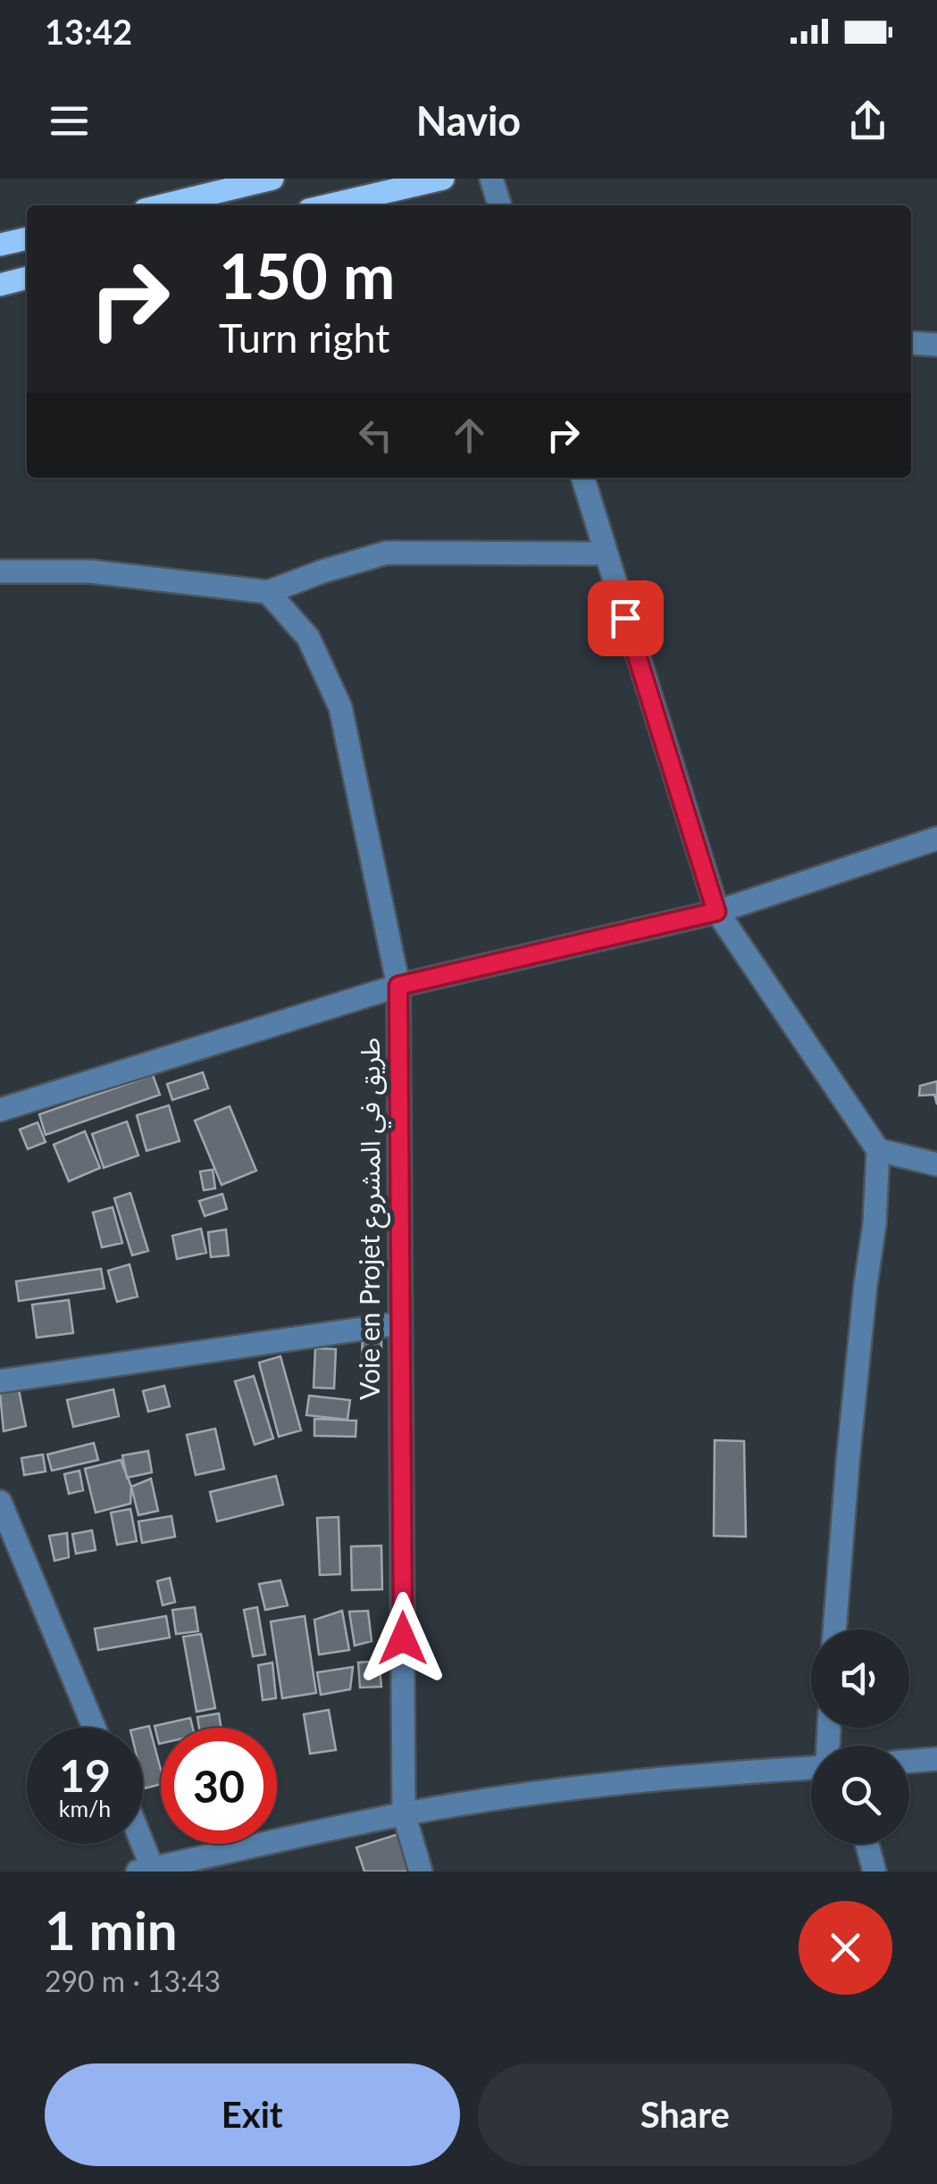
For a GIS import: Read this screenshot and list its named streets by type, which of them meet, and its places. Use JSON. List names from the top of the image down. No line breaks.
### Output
{"streets":{"street":["Voie en Projet طريق في المشروع"]},"page":{"status":"13:42","header":"Navio","turn":["150 m","Turn right"],"speed":"19 km/h","limit":"30","heading":["1 min","290 m · 13:43"],"buttons":["Exit","Share"]}}
